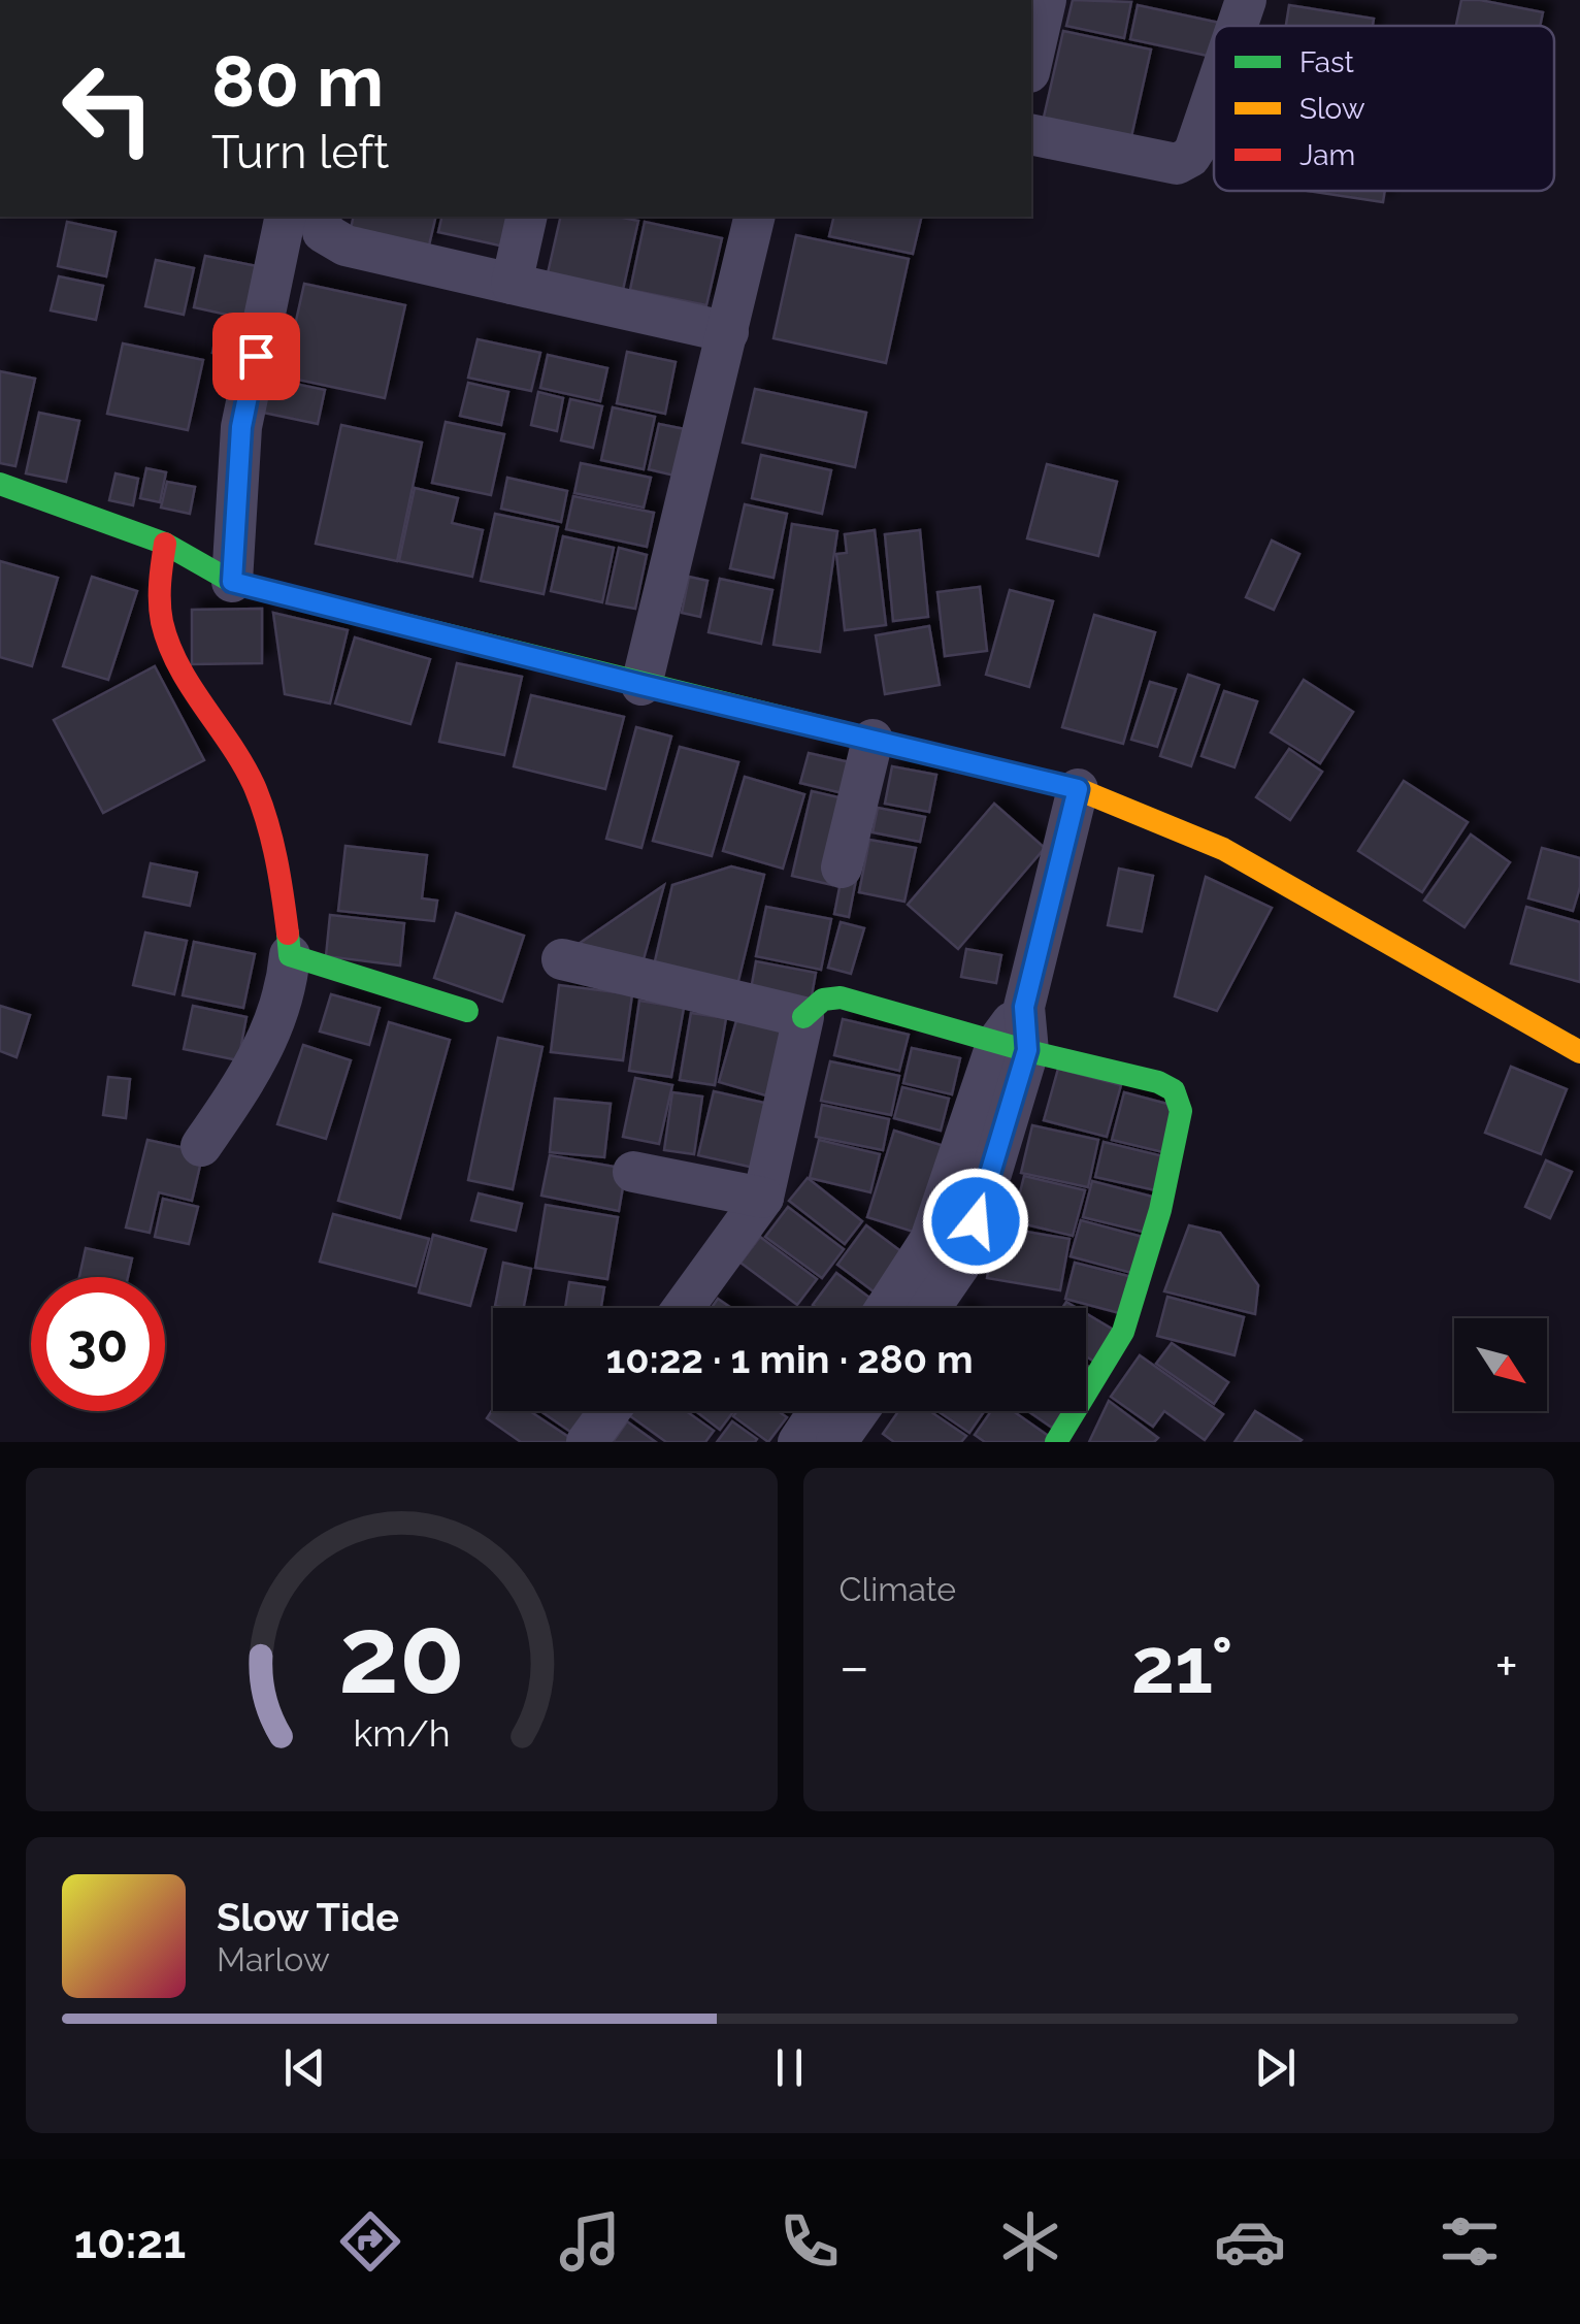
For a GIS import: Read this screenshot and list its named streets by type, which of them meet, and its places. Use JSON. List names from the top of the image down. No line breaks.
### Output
{"legend":["Fast","Slow","Jam"],"north":"bottom right","page":{"turn":["80 m","Turn left"],"limit":"30","trip":"10:22 · 1 min · 280 m","tile":"Climate","heat":["−","21°","+"],"song":["Slow Tide","Marlow"],"tabs":"10:21","gauge":["20","km/h"]}}
